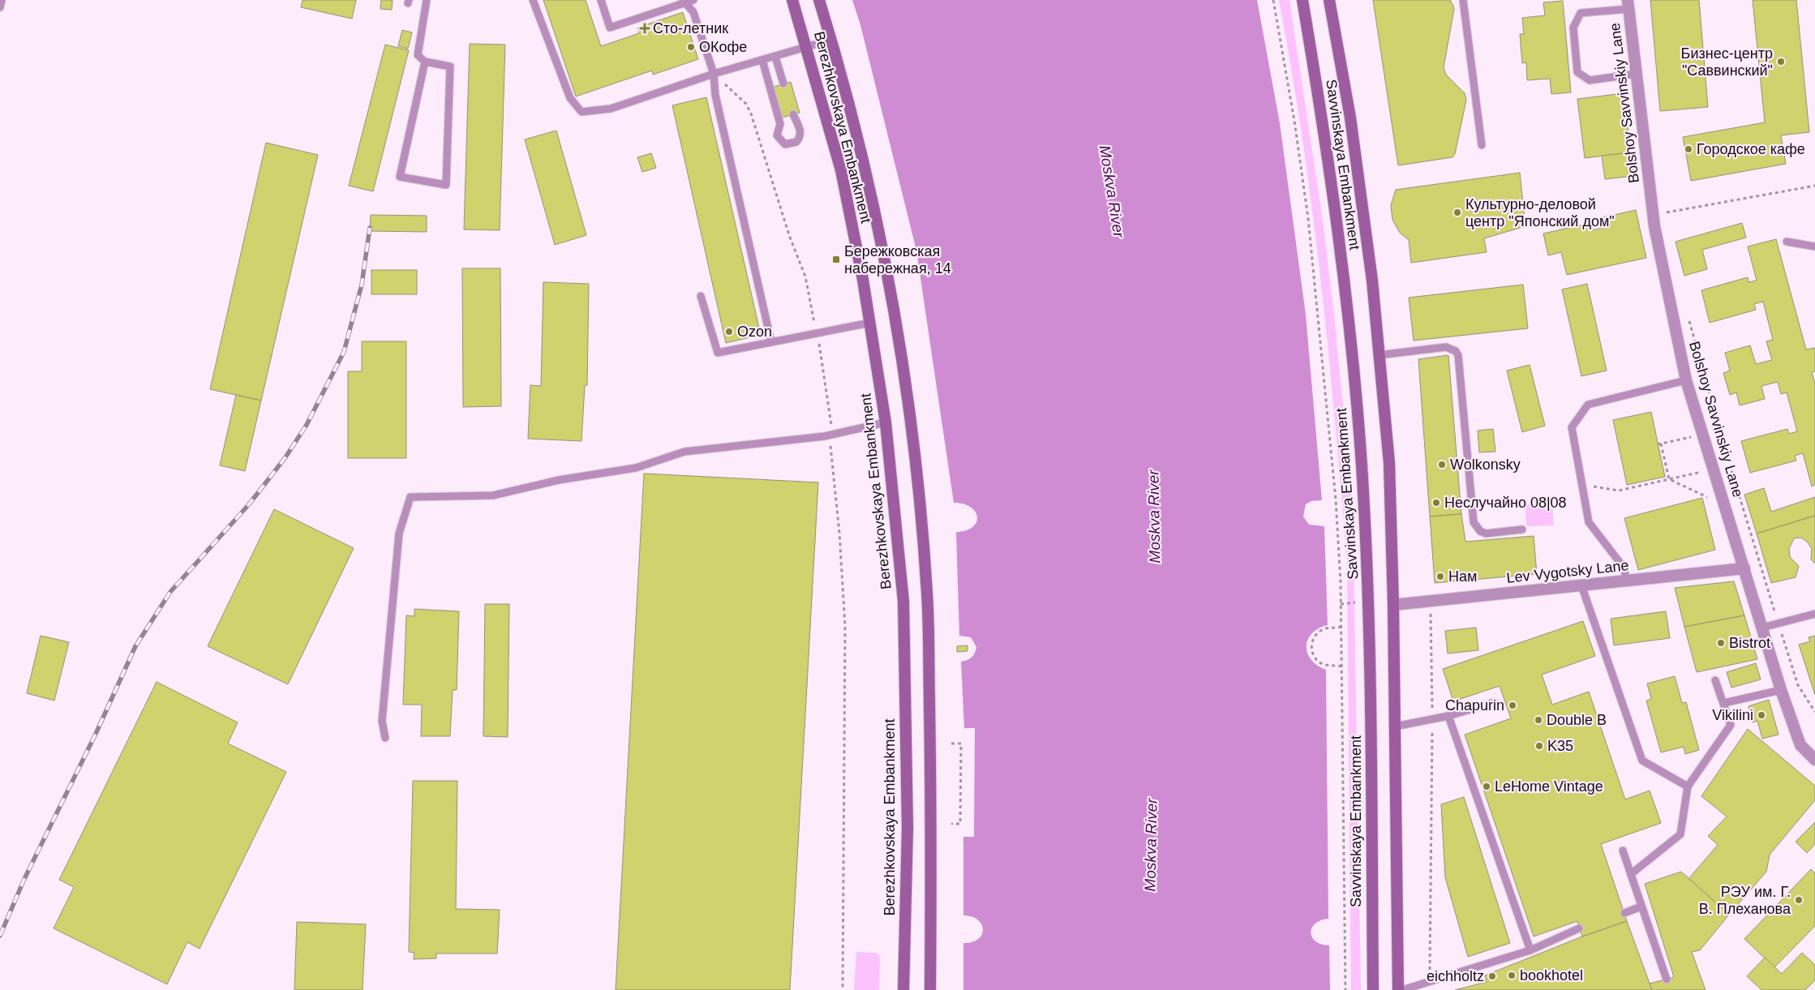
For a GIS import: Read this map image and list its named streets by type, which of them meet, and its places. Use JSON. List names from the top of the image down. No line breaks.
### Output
{"streets":{"main road":["Berezhkovskaya Embankment","Savvinskaya Embankment"],"street":["Bolshoy Savvinskiy Lane","Lev Vygotsky Lane"]},"crossings":[["Bolshoy Savvinskiy Lane","Lev Vygotsky Lane"],["Savvinskaya Embankment","Lev Vygotsky Lane"]],"water":["Moskva River"],"places":{"health":["Сто-летник"],"other":["ОКофе","Бизнес-центр \"Саввинский\"","Городское кафе","Культурно-деловой центр \"Японский дом\"","Ozon","Wolkonsky","Неслучайно 08|08","Нам","Bistrot","Chapurin","Vikilini","Double B","K35","LeHome Vintage","РЭУ им. Г. В. Плеханова","bookhotel","eichholtz"],"transit":["Бережковская набережная, 14"]}}
